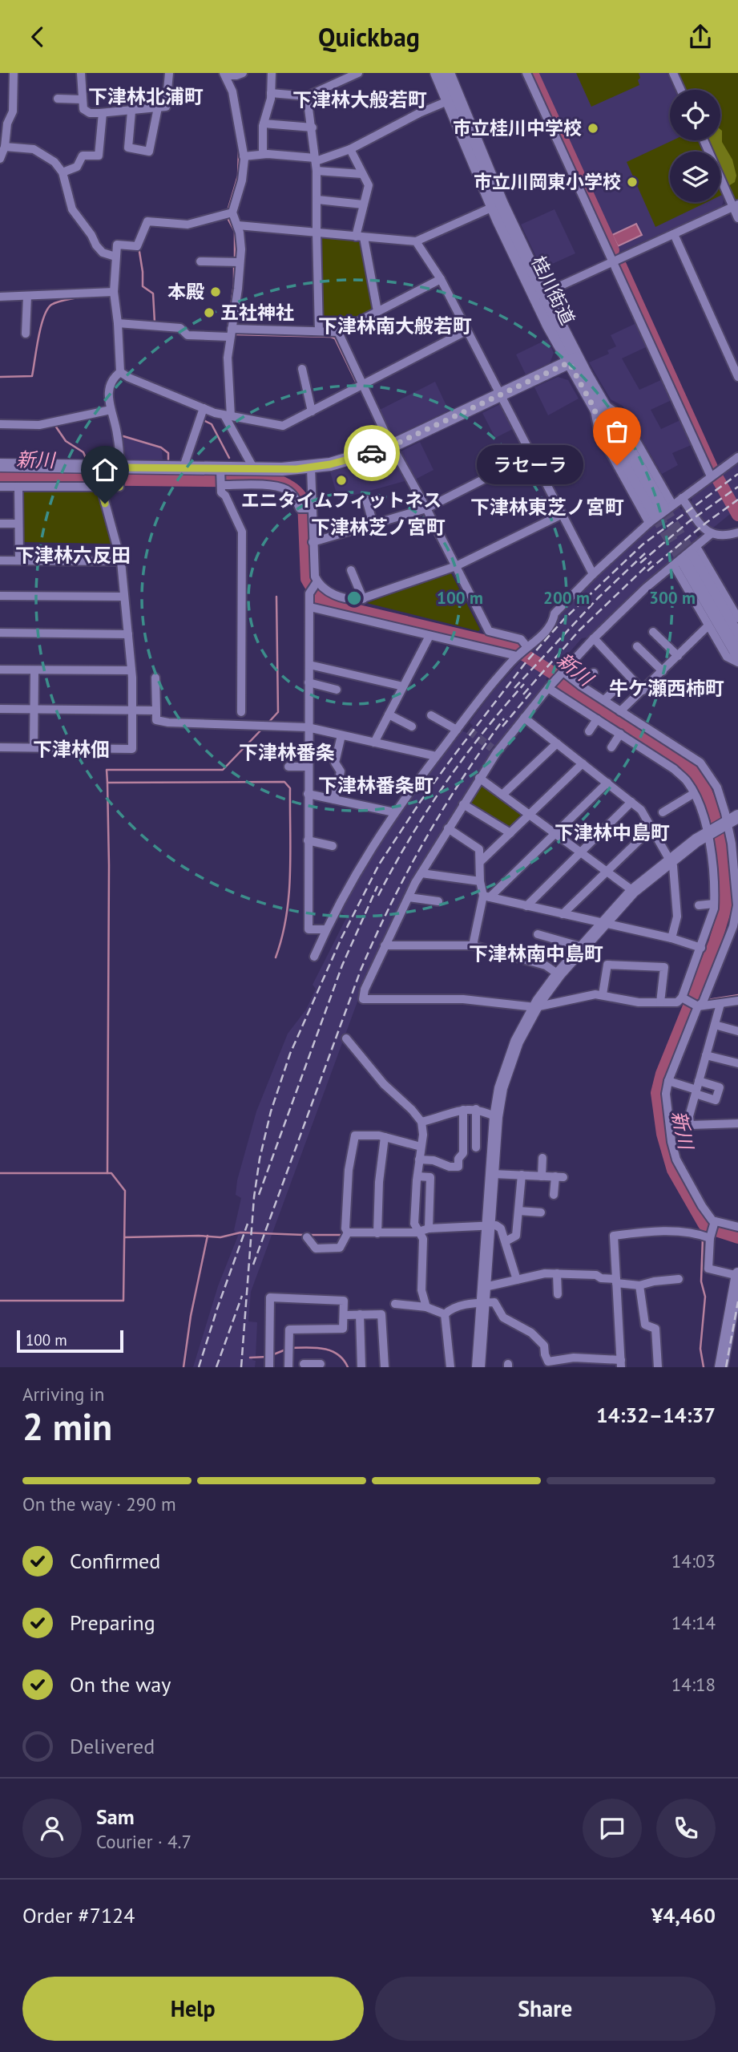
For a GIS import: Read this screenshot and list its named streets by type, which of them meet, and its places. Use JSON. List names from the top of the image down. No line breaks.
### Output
{"streets":{"street":["桂川街道"]},"districts":["下津林北浦町","下津林大般若町","下津林南大般若町","下津林東芝ノ宮町","下津林芝ノ宮町","下津林六反田","牛ケ瀬西柿町","下津林佃","下津林番条","下津林番条町","下津林中島町","下津林南中島町"],"water":["新川"],"places":["市立桂川中学校","市立川岡東小学校","本殿","五社神社","ラセーラ","エニタイムフィットネス"],"scale_bar":"100 m","page":{"header":"Quickbag","bubble":"ラセーラ","scale":"100 m","heading":["2 min","Arriving in","14:32–14:37"],"panel":["Sam","Courier · 4.7","Order #7124","¥4,460"],"bar":"On the way · 290 m","list":[["Confirmed","14:03"],["Preparing","14:14"],["On the way","14:18"],"Delivered"],"buttons":["Help","Share"]},"rings":["100 m","200 m","300 m"]}
